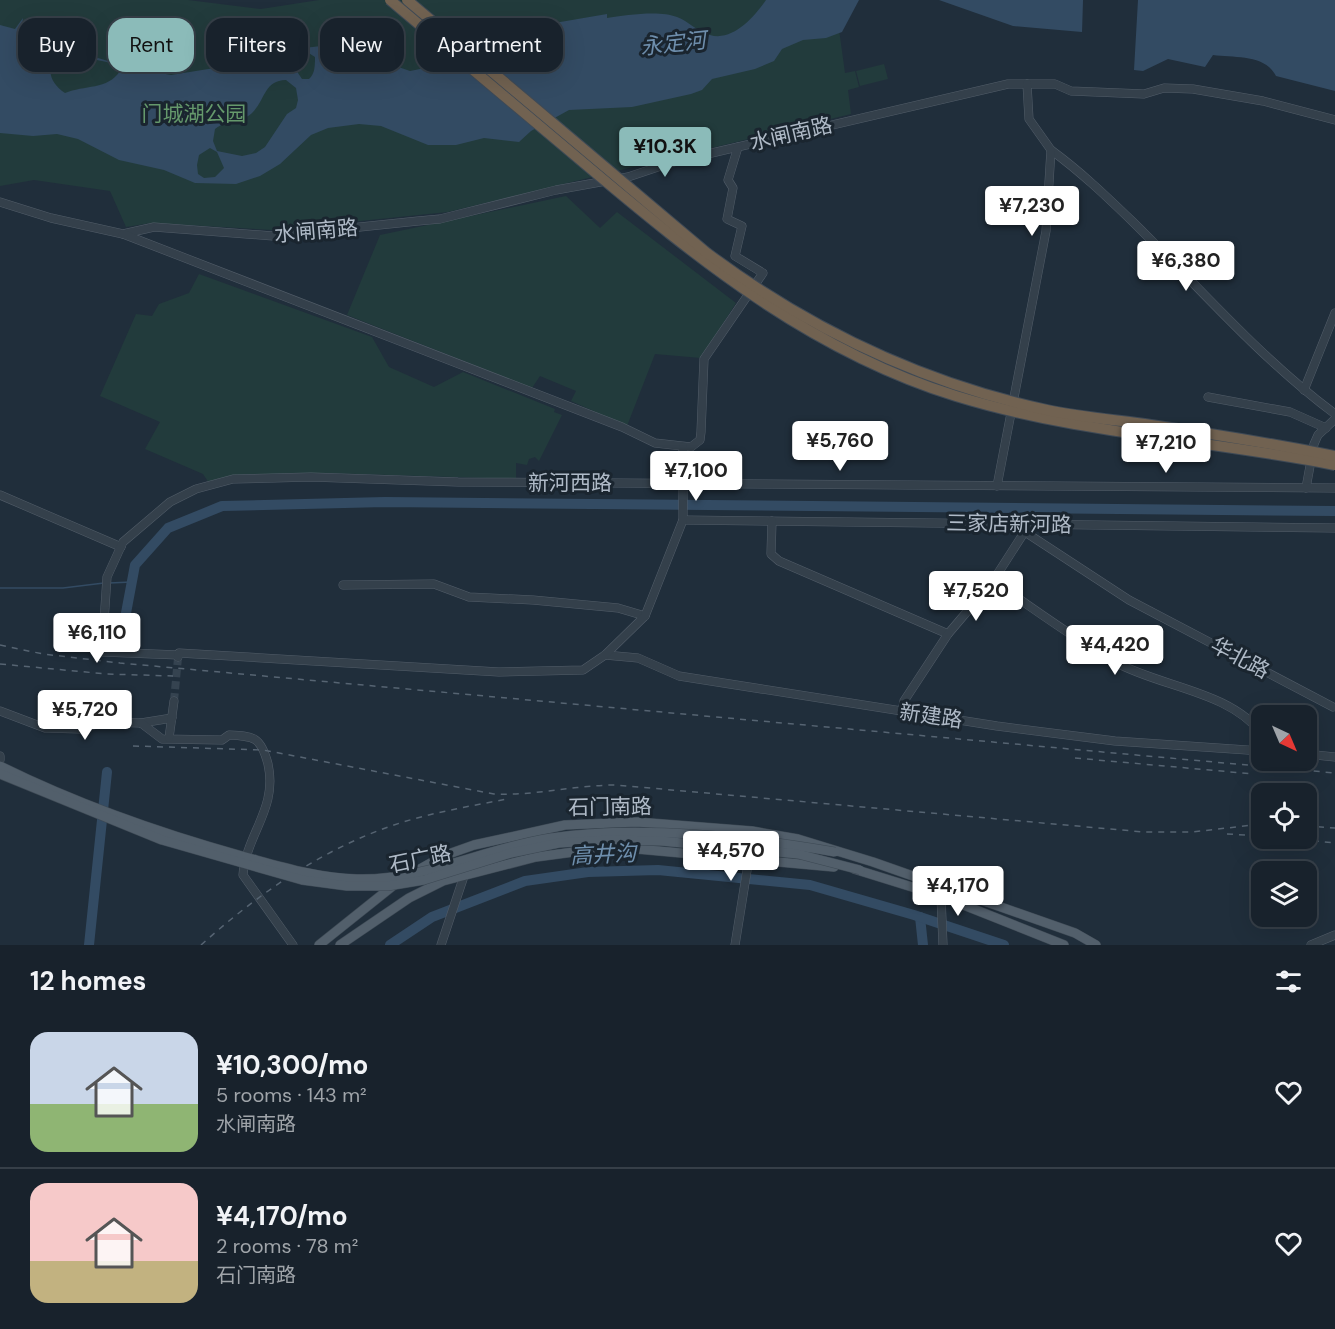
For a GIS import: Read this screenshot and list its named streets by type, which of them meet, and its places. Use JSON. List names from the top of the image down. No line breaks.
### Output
{"streets":{"main road":["石门南路","石广路"],"street":["水闸南路","新河西路","三家店新河路","华北路","新建路"]},"crossings":[["新河西路","新建路"],["石门南路","石广路"]],"water":["永定河","高井沟"],"parks":["门城湖公园"],"north":"bottom right","page":{"chip":["Buy","Rent","Filters","New","Apartment"],"price":["¥10.3K","¥7,230","¥6,380","¥5,760","¥7,210","¥7,100","¥7,520","¥6,110","¥4,420","¥5,720","¥4,570","¥4,170"],"heading":"12 homes","list":[{"name":"¥10,300/mo","note":"5 rooms · 143 m² · 水闸南路"},{"name":"¥4,170/mo","note":"2 rooms · 78 m² · 石门南路"}]}}
